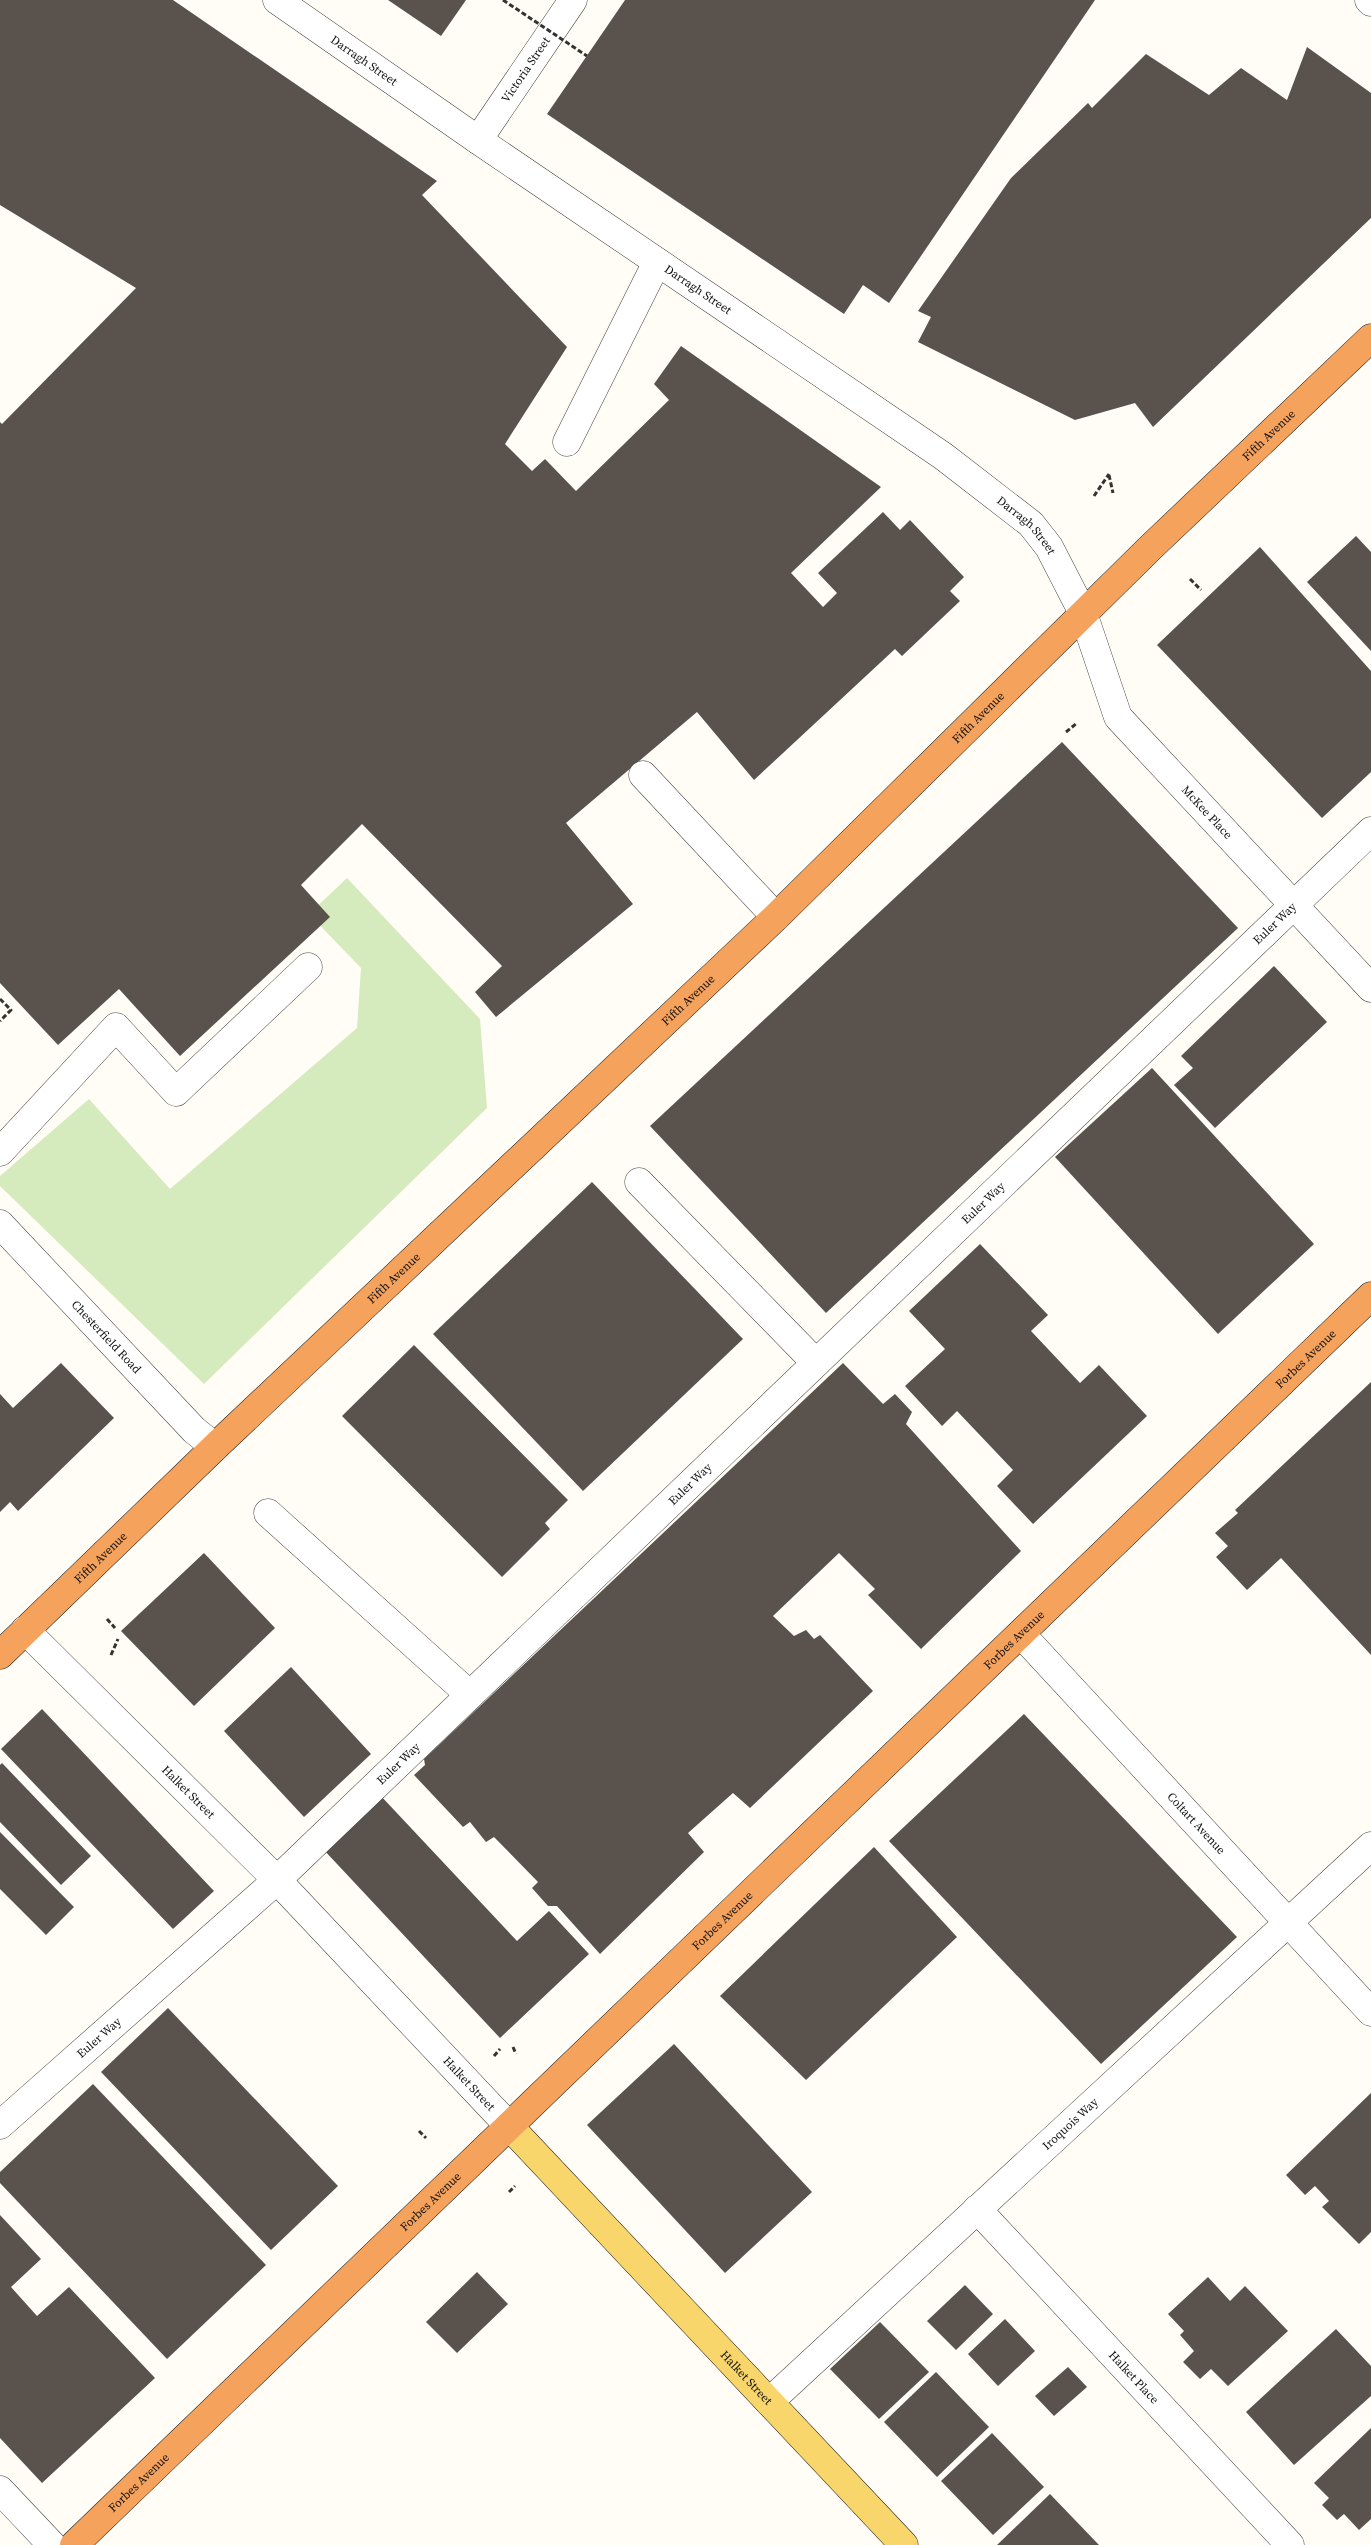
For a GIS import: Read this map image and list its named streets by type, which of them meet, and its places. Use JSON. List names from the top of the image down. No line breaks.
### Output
{"streets":{"highway":["Fifth Avenue","Forbes Avenue"],"main road":["Halket Street"],"street":["Darragh Street","Victoria Street","McKee Place","Euler Way","Chesterfield Road","Coltart Avenue","Iroquois Way","Halket Place"]},"crossings":[["Darragh Street","Victoria Street"],["Darragh Street","Fifth Avenue"],["Darragh Street","McKee Place"],["Fifth Avenue","McKee Place"],["Fifth Avenue","Chesterfield Road"],["Fifth Avenue","Halket Street"],["McKee Place","Euler Way"],["Euler Way","Halket Street"],["Forbes Avenue","Halket Street"],["Forbes Avenue","Coltart Avenue"],["Halket Street","Iroquois Way"],["Coltart Avenue","Iroquois Way"],["Iroquois Way","Halket Place"]]}
